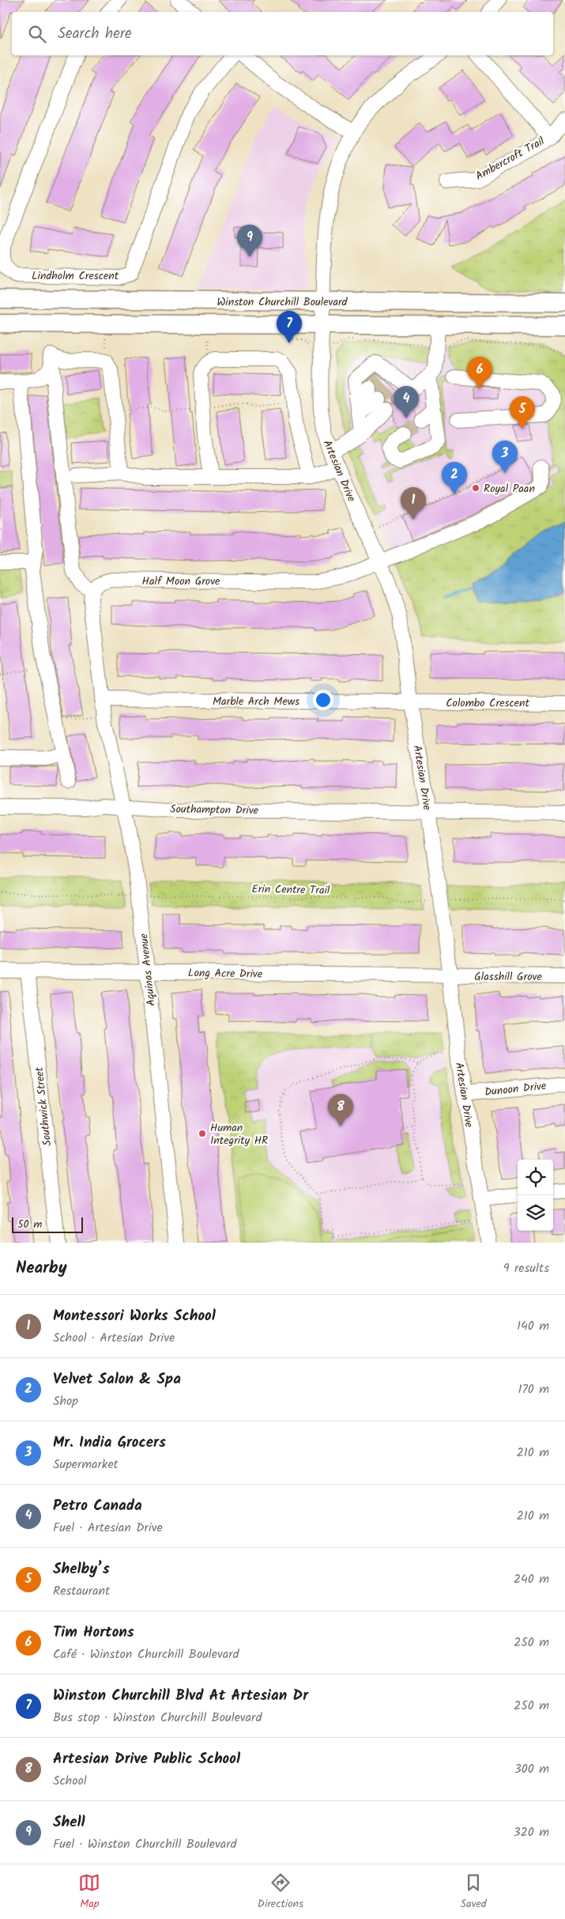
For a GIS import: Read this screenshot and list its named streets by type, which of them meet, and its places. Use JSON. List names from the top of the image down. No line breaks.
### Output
{"streets":{"main road":["Winston Churchill Boulevard"],"street":["Ambercroft Trail","Lindholm Crescent","Artesian Drive","Half Moon Grove","Marble Arch Mews","Colombo Crescent","Southampton Drive","Aquinas Avenue","Long Acre Drive","Glasshill Grove","Dunoon Drive","Southwick Street"],"path":["Erin Centre Trail"]},"crossings":[["Winston Churchill Boulevard","Artesian Drive"],["Artesian Drive","Half Moon Grove"],["Artesian Drive","Marble Arch Mews"],["Artesian Drive","Colombo Crescent"],["Artesian Drive","Southampton Drive"],["Artesian Drive","Long Acre Drive"],["Artesian Drive","Glasshill Grove"],["Artesian Drive","Dunoon Drive"],["Marble Arch Mews","Colombo Crescent"],["Marble Arch Mews","Aquinas Avenue"],["Southampton Drive","Aquinas Avenue"],["Aquinas Avenue","Long Acre Drive"],["Long Acre Drive","Glasshill Grove"],["Long Acre Drive","Southwick Street"]],"places":["Royal Paan","Human Integrity HR"],"scale_bar":"50 m","page":{"search":"Search here","pins":["9","7","6","4","5","3","2","1","8"],"scale":"50 m","heading":["Nearby","9 results"],"list":[{"mark":"1","name":"Montessori Works School","note":"School · Artesian Drive","value":"140 m"},{"mark":"2","name":"Velvet Salon & Spa","note":"Shop","value":"170 m"},{"mark":"3","name":"Mr. India Grocers","note":"Supermarket","value":"210 m"},{"mark":"4","name":"Petro Canada","note":"Fuel · Artesian Drive","value":"210 m"},{"mark":"5","name":"Shelby’s","note":"Restaurant","value":"240 m"},{"mark":"6","name":"Tim Hortons","note":"Café · Winston Churchill Boulevard","value":"250 m"},{"mark":"7","name":"Winston Churchill Blvd At Artesian Dr","note":"Bus stop · Winston Churchill Boulevard","value":"250 m"},{"mark":"8","name":"Artesian Drive Public School","note":"School","value":"300 m"},{"mark":"9","name":"Shell","note":"Fuel · Winston Churchill Boulevard","value":"320 m"}],"nav":["Map","Directions","Saved"]}}
